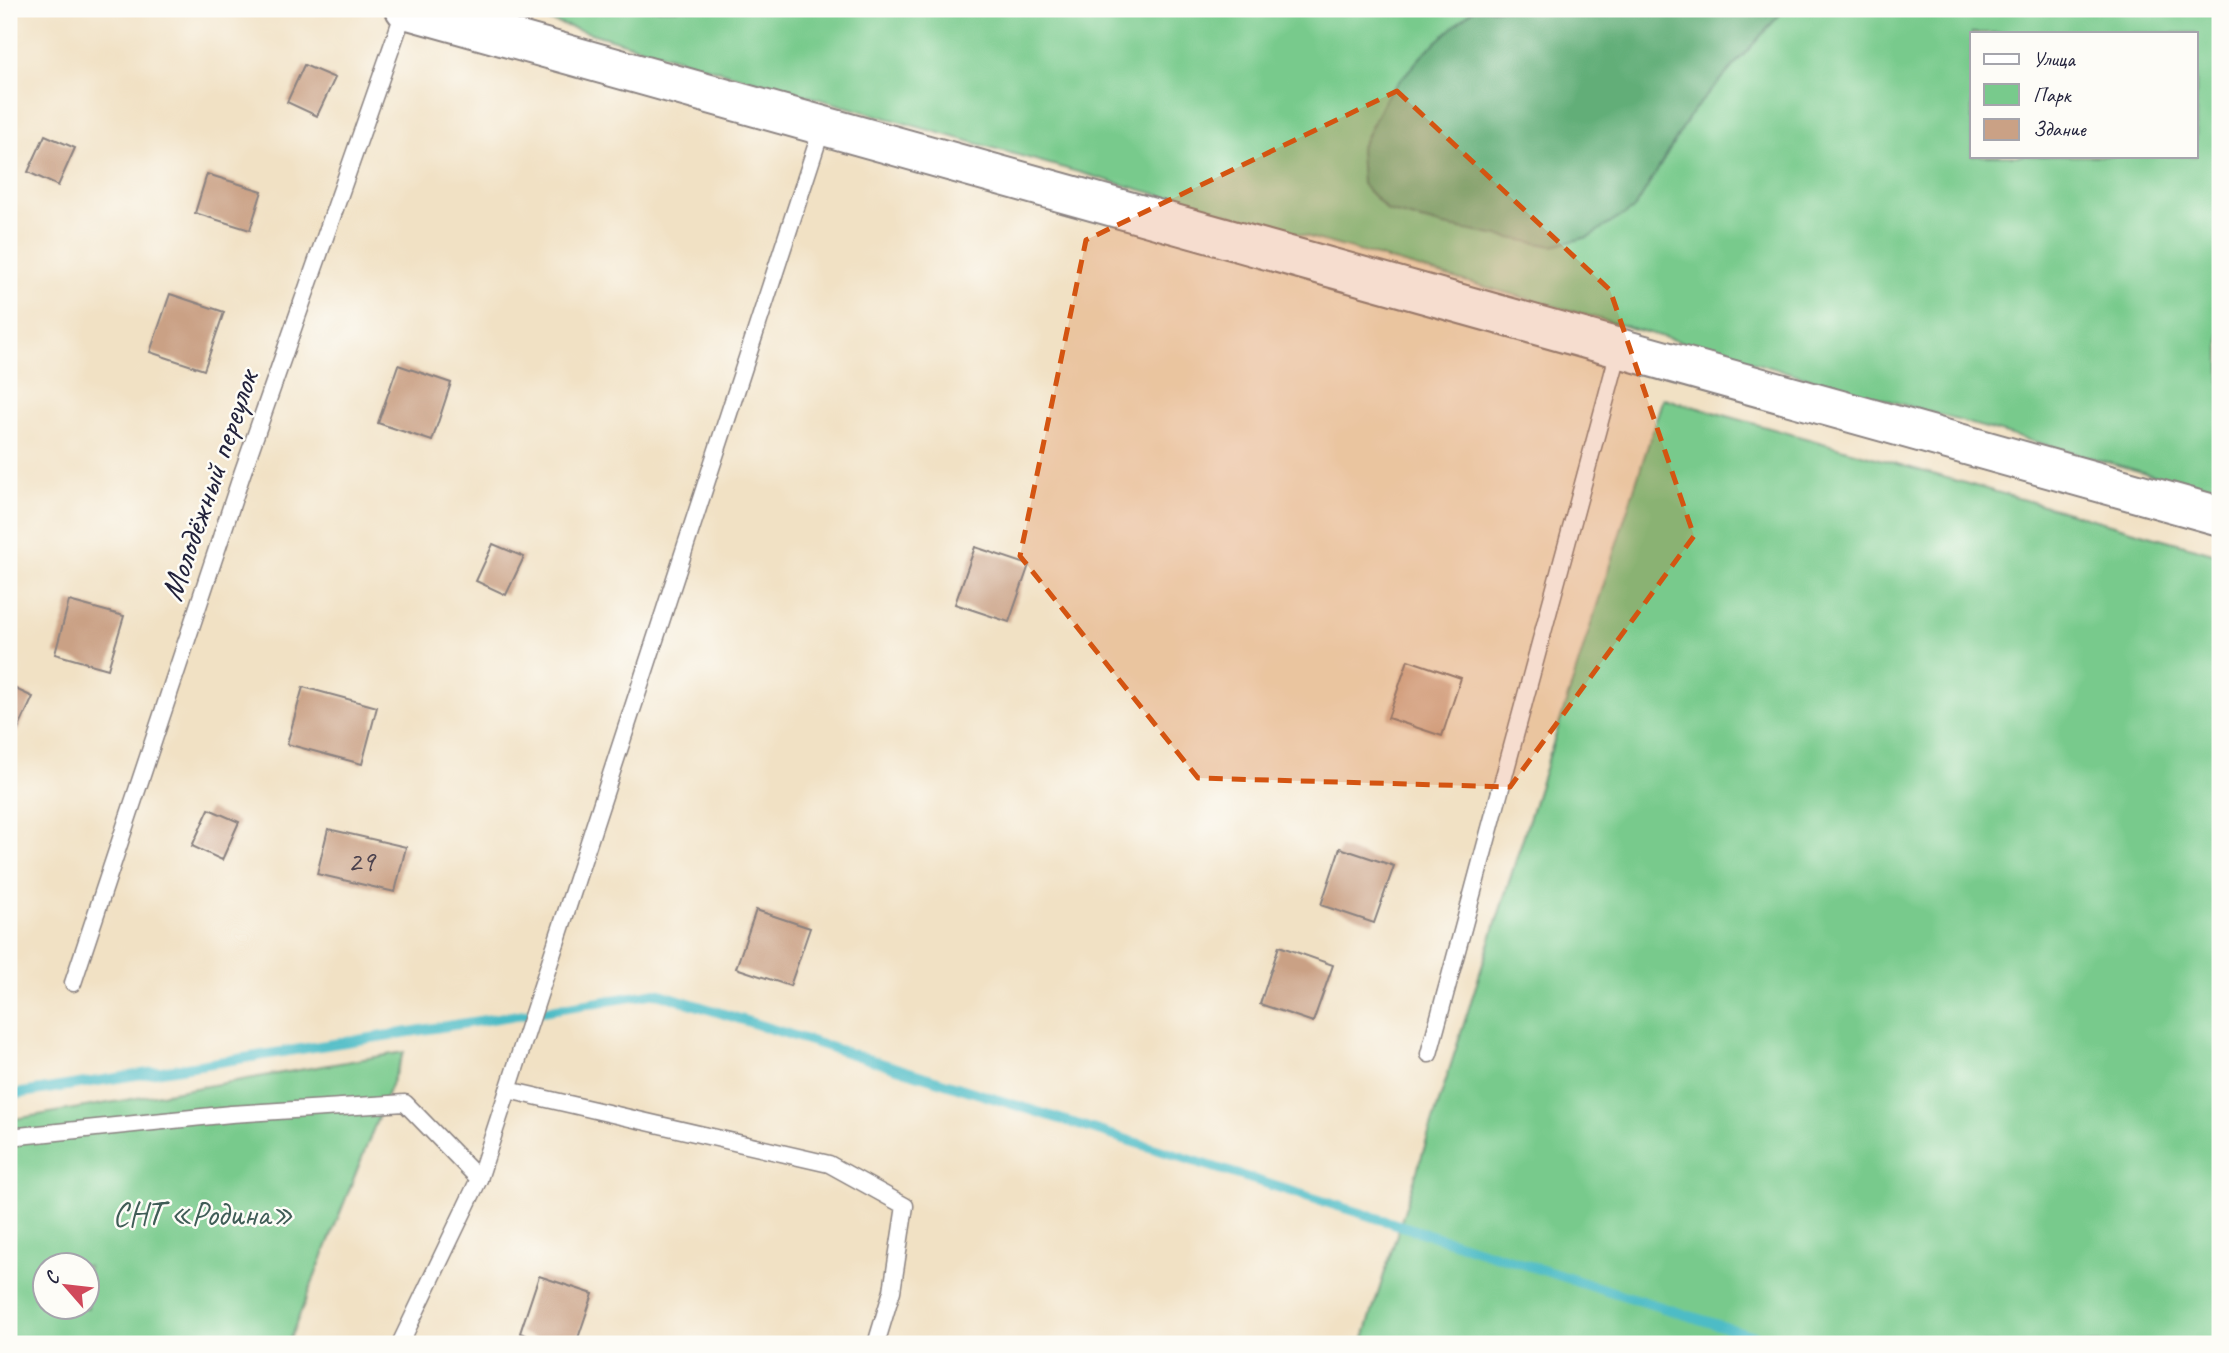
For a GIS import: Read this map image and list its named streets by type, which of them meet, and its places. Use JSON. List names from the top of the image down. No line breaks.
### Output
{"streets":{"lane":["Молодёжный переулок"]},"parks":["СНТ «Родина»"],"house_numbers":["29"],"legend":["Улица","Парк","Здание"],"north":"top left"}
